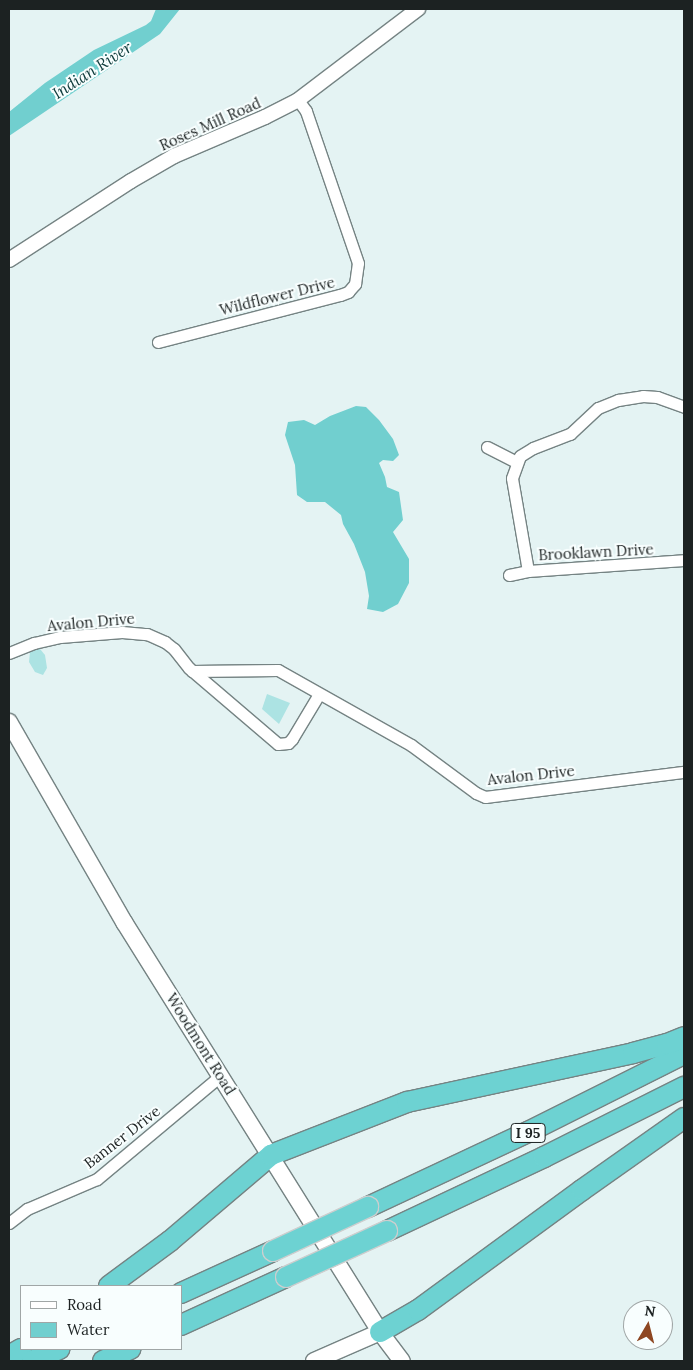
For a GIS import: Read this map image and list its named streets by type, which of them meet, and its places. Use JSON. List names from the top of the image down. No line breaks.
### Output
{"streets":{"highway":["I 95"],"main road":["Woodmont Road"],"street":["Roses Mill Road","Wildflower Drive","Brooklawn Drive","Avalon Drive","Banner Drive"]},"crossings":[["Roses Mill Road","Wildflower Drive"],["Woodmont Road","Banner Drive"]],"water":["Indian River"],"legend":["Road","Water"],"north":"top"}
